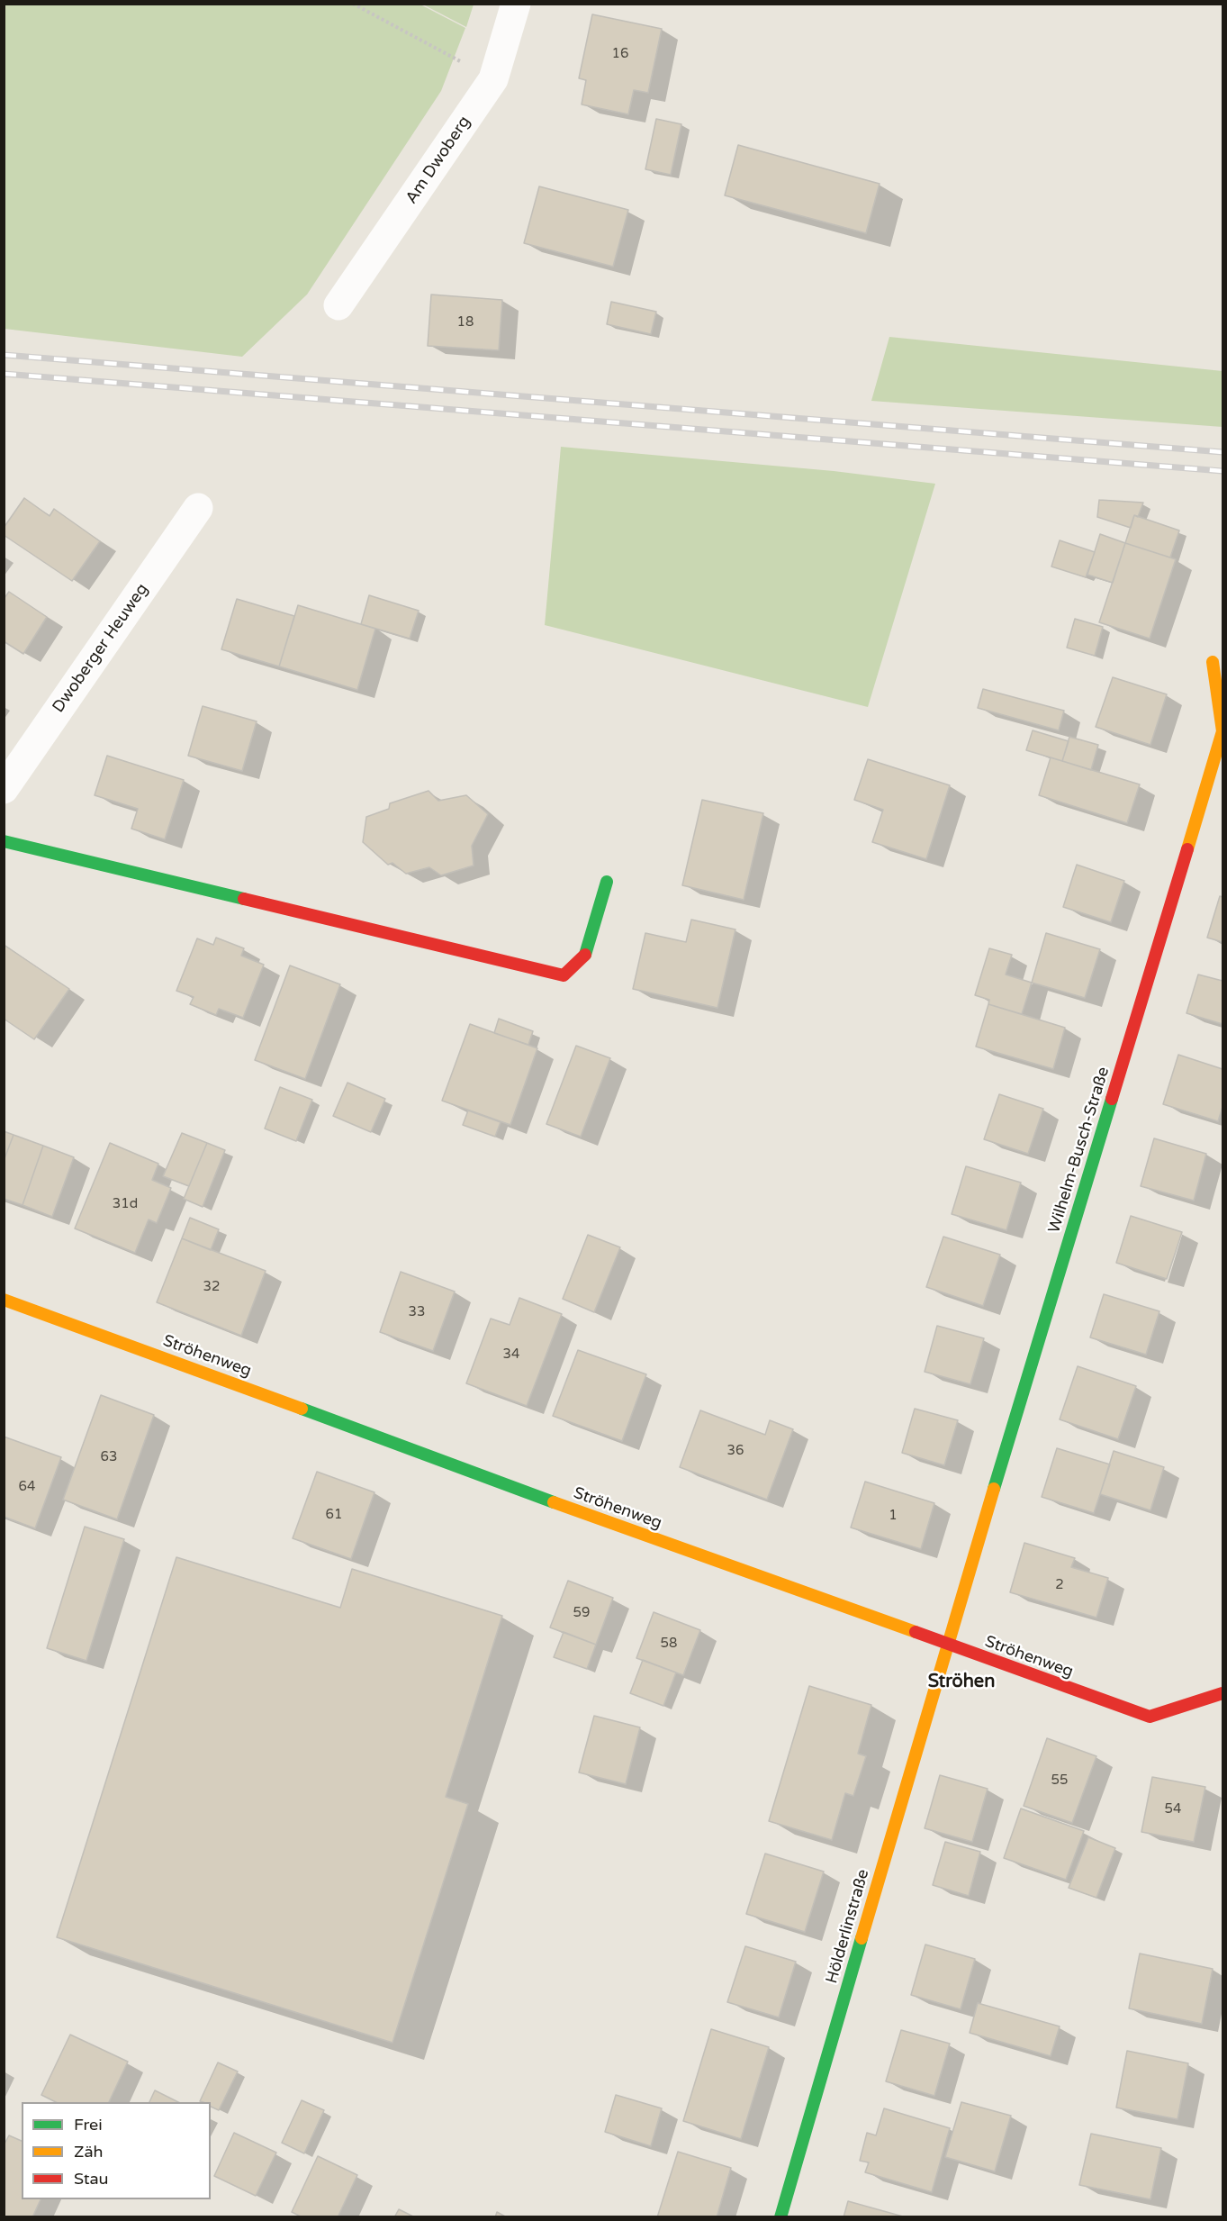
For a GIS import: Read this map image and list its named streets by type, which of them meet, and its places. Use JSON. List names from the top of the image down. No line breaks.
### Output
{"streets":{"street":["Am Dwoberg","Dwoberger Heuweg","Wilhelm-Busch-Straße","Ströhenweg","Hölderlinstraße"]},"crossings":[["Wilhelm-Busch-Straße","Ströhenweg"],["Wilhelm-Busch-Straße","Hölderlinstraße"],["Ströhenweg","Hölderlinstraße"]],"districts":["Ströhen"],"house_numbers":["16","18","31d","32","33","34","36","63","64","61","1","2","59","58","55","54"],"legend":["Frei","Zäh","Stau"]}
